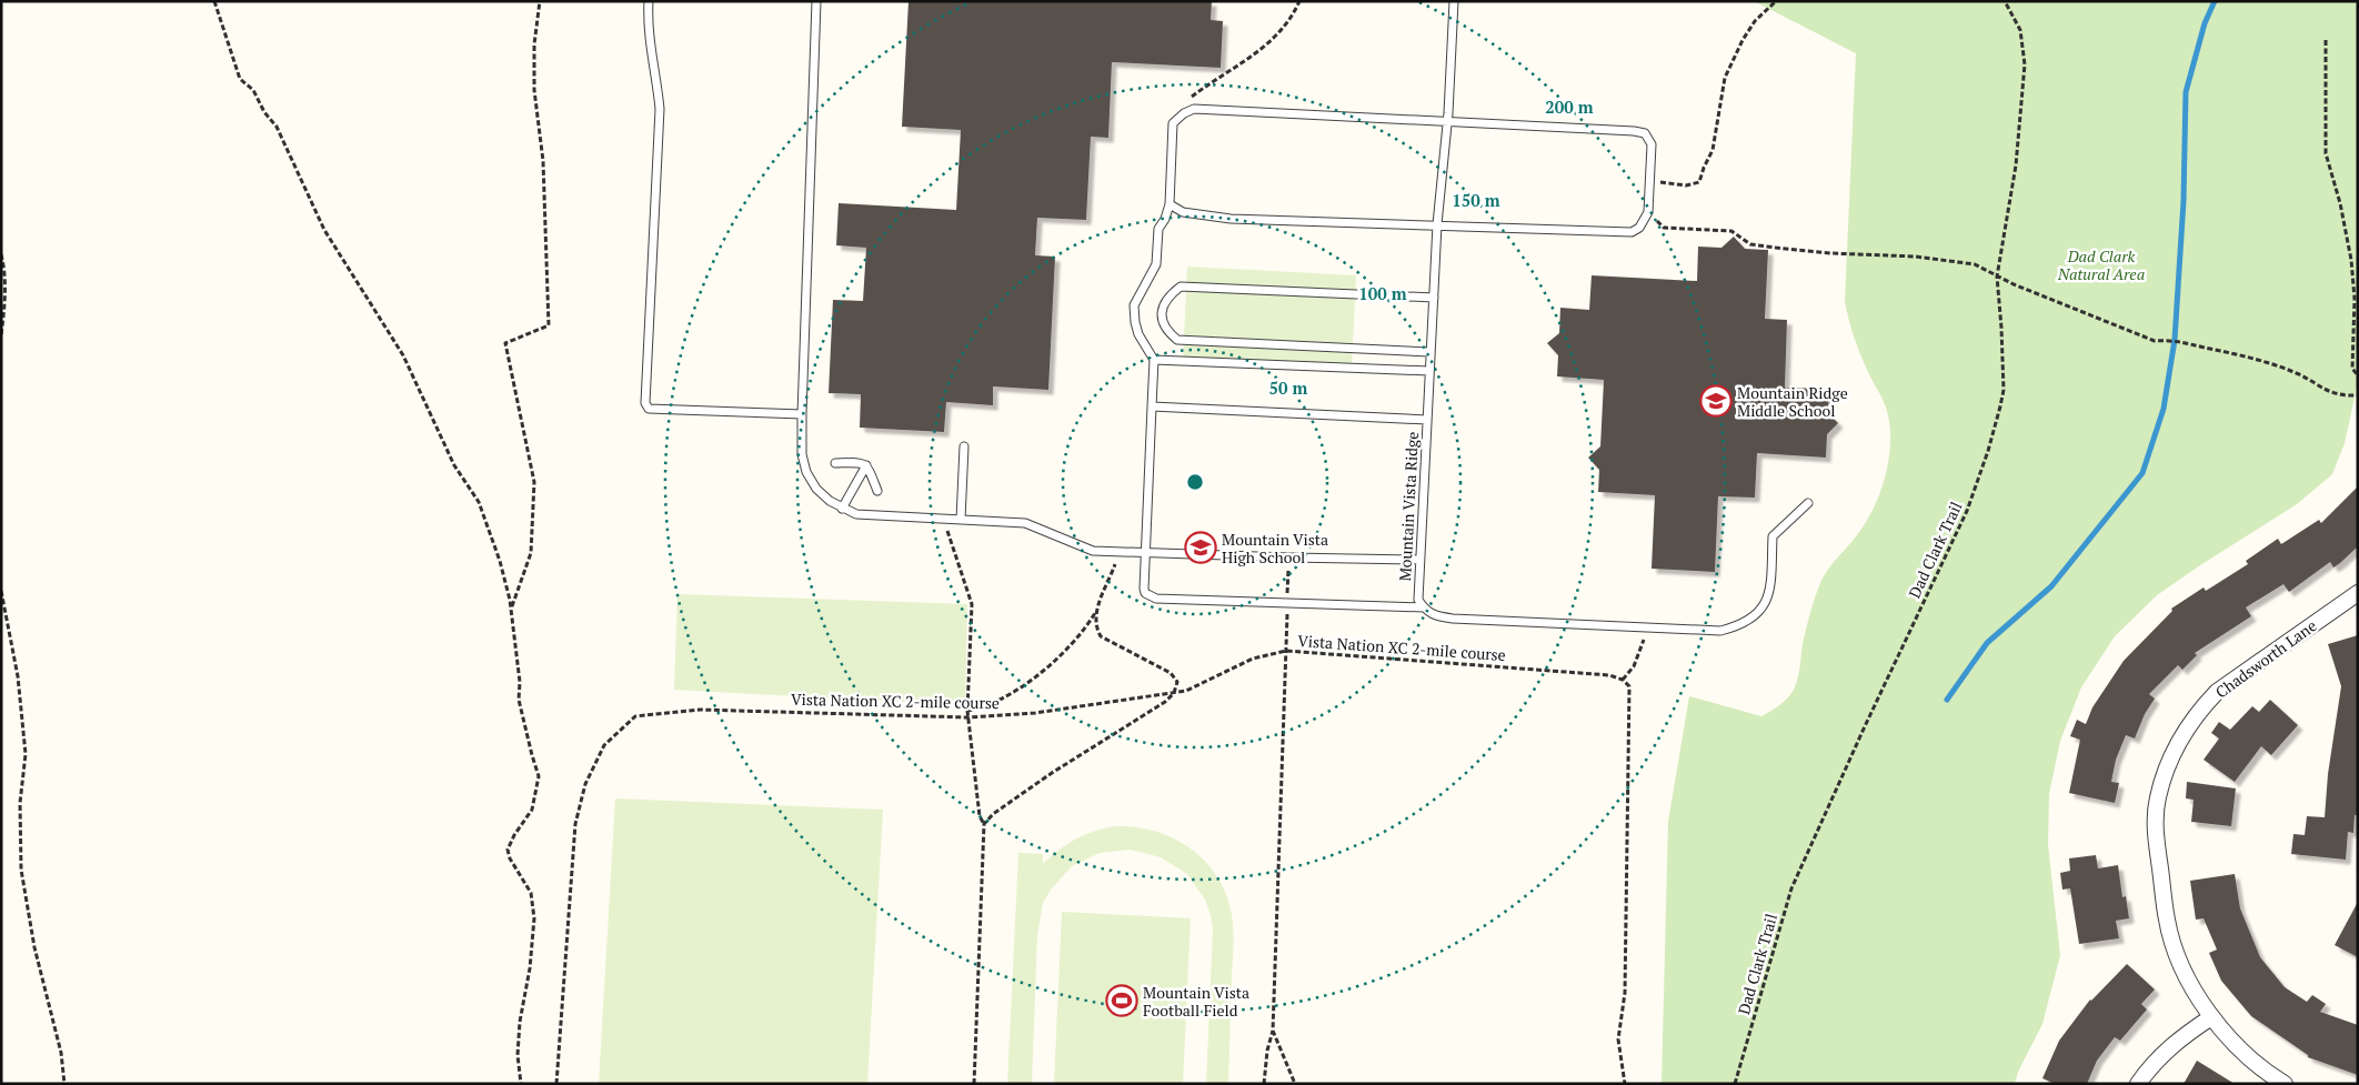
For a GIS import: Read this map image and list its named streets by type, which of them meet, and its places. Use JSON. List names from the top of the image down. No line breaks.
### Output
{"streets":{"street":["Chadsworth Lane"],"lane":["Mountain Vista Ridge"],"path":["Dad Clark Trail","Vista Nation XC 2-mile course"]},"parks":["Dad Clark Natural Area"],"places":{"school or university":["Mountain Ridge Middle School","Mountain Vista High School"],"sports":["Mountain Vista Football Field"]},"rings":["200 m","150 m","100 m","50 m"]}
